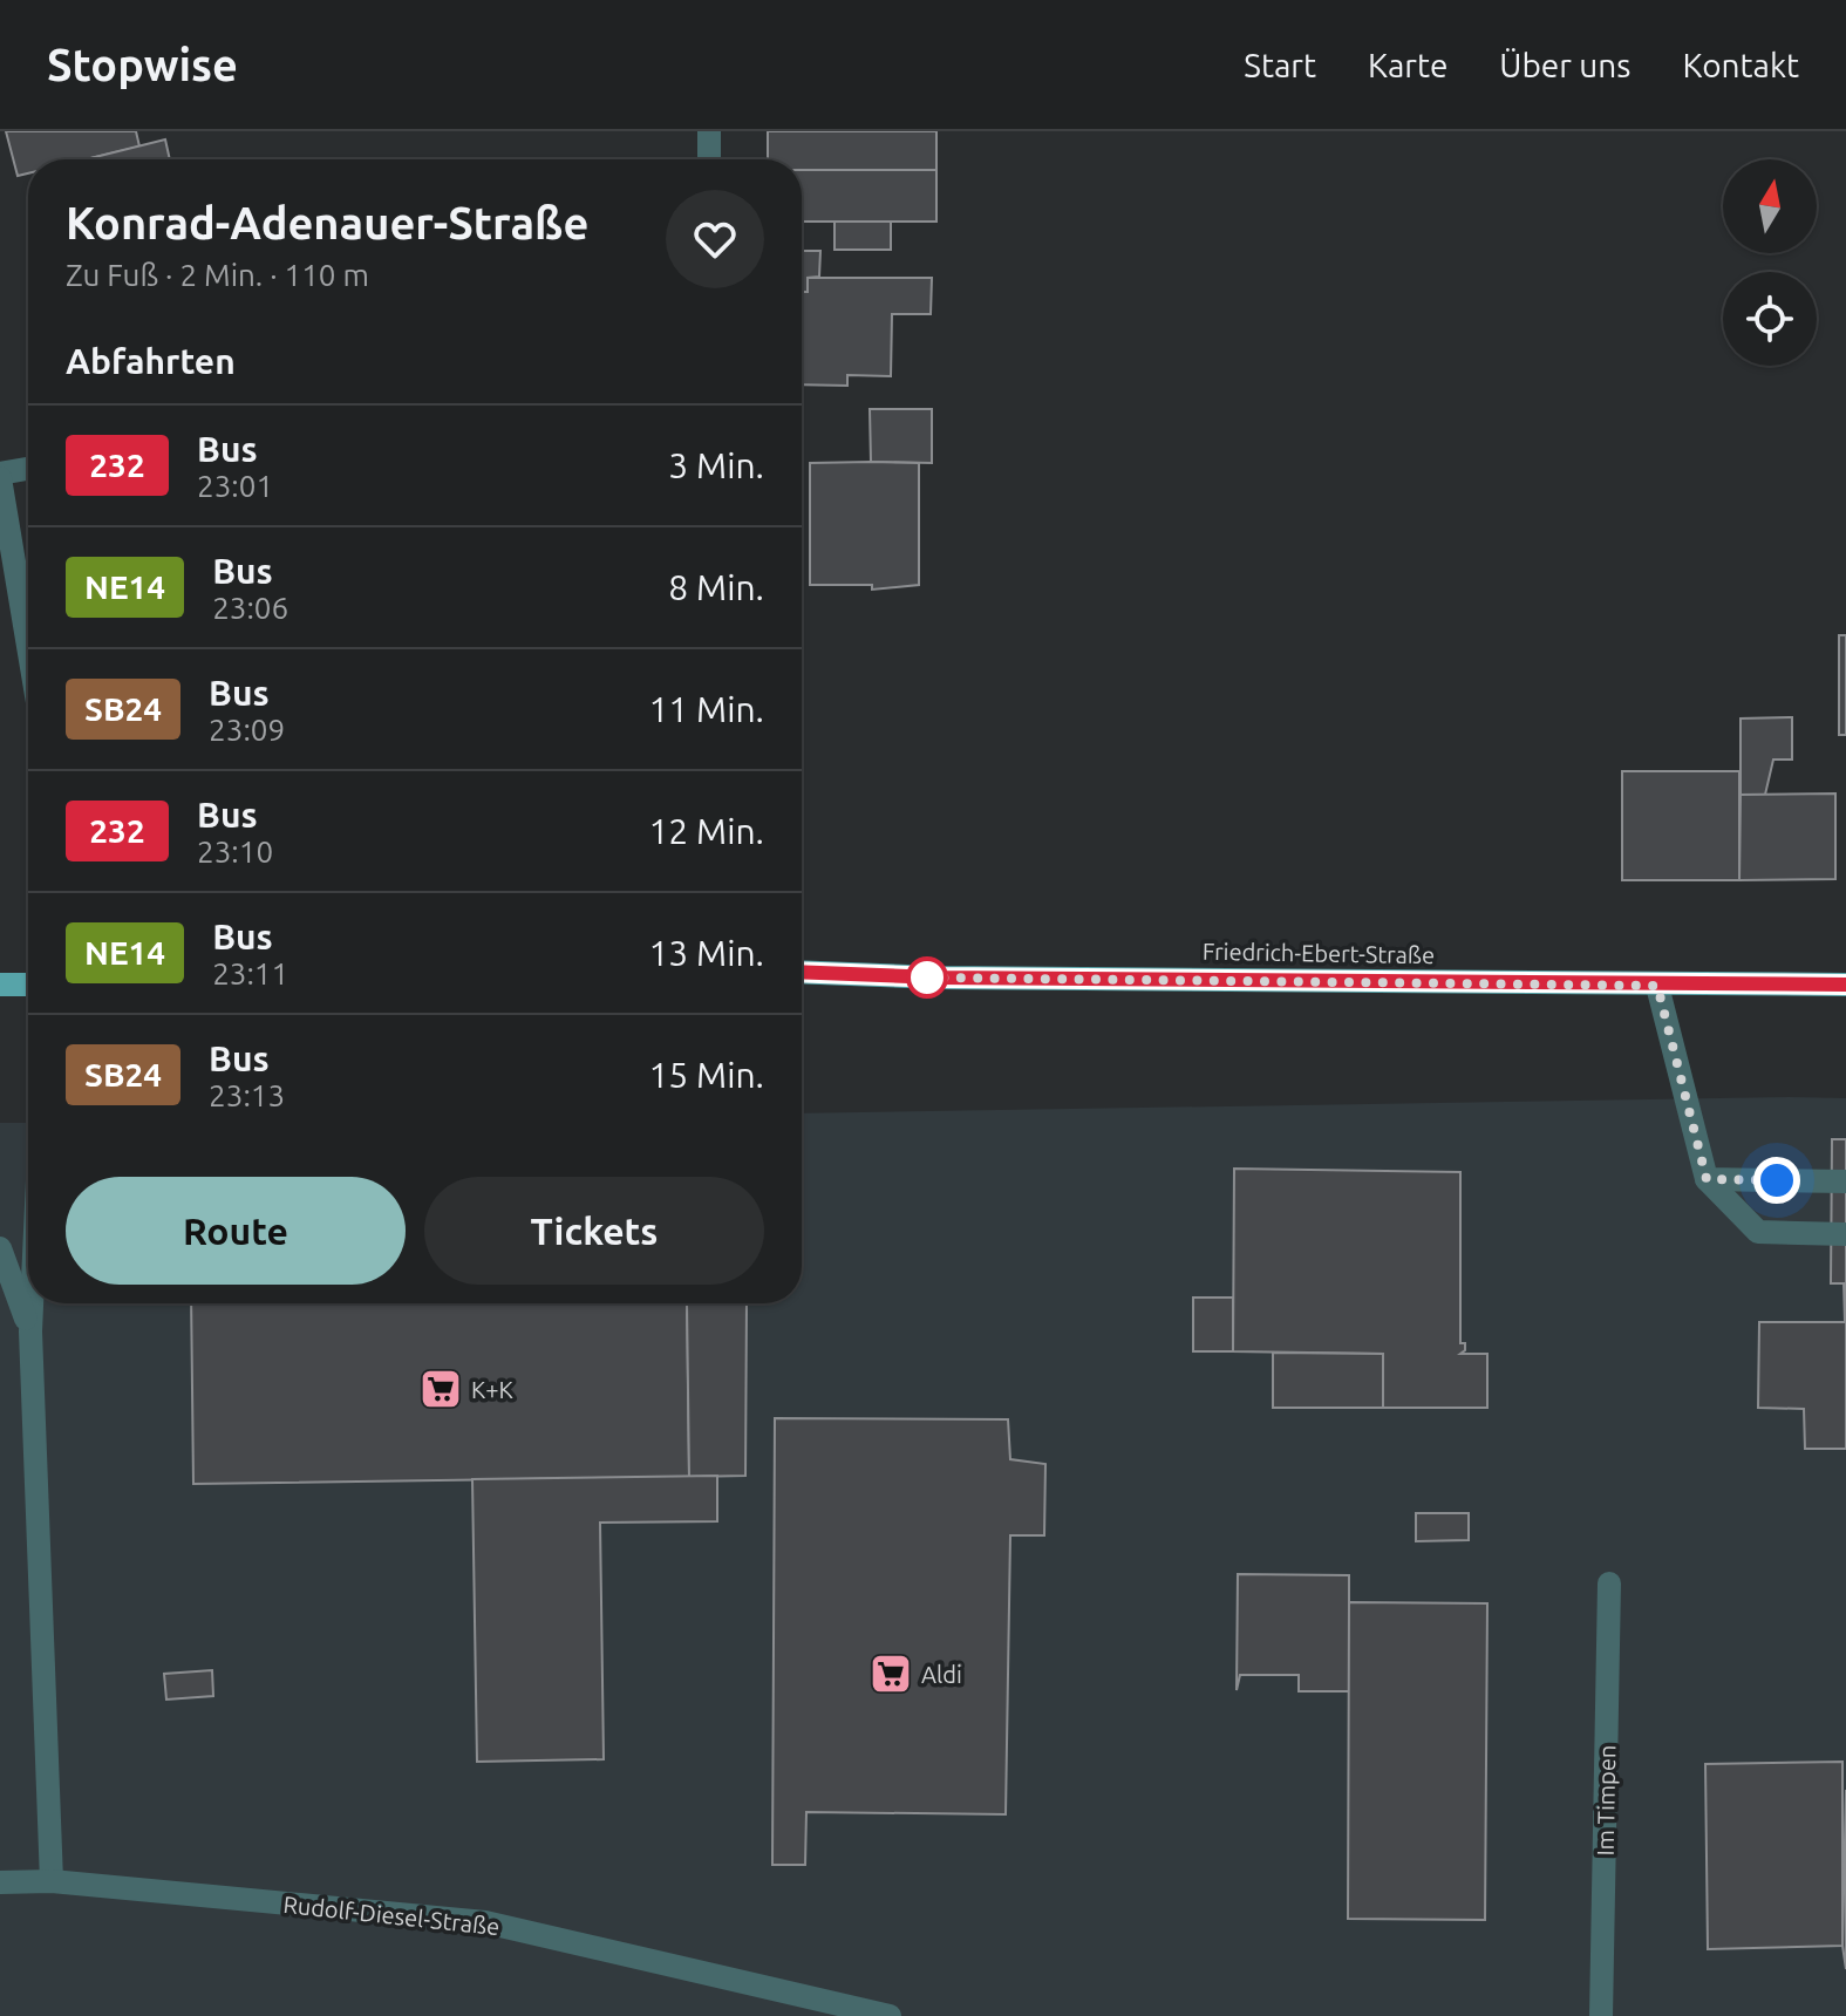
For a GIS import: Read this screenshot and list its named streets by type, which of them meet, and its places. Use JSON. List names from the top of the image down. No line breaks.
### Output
{"streets":{"main road":["Friedrich-Ebert-Straße"],"street":["Im Timpen","Rudolf-Diesel-Straße"]},"places":{"supermarket":["K+K","Aldi"]},"lines":["bus line 232"],"north":"top","page":{"header":"Stopwise","nav":["Start","Karte","Über uns","Kontakt"],"heading":[["Konrad-Adenauer-Straße","Zu Fuß · 2 Min. · 110 m"],"Abfahrten"],"list":[{"mark":"232","name":"Bus","note":"23:01","value":"3 Min."},{"mark":"NE14","name":"Bus","note":"23:06","value":"8 Min."},{"mark":"SB24","name":"Bus","note":"23:09","value":"11 Min."},{"mark":"232","name":"Bus","note":"23:10","value":"12 Min."},{"mark":"NE14","name":"Bus","note":"23:11","value":"13 Min."},{"mark":"SB24","name":"Bus","note":"23:13","value":"15 Min."}],"buttons":["Route","Tickets"]}}
